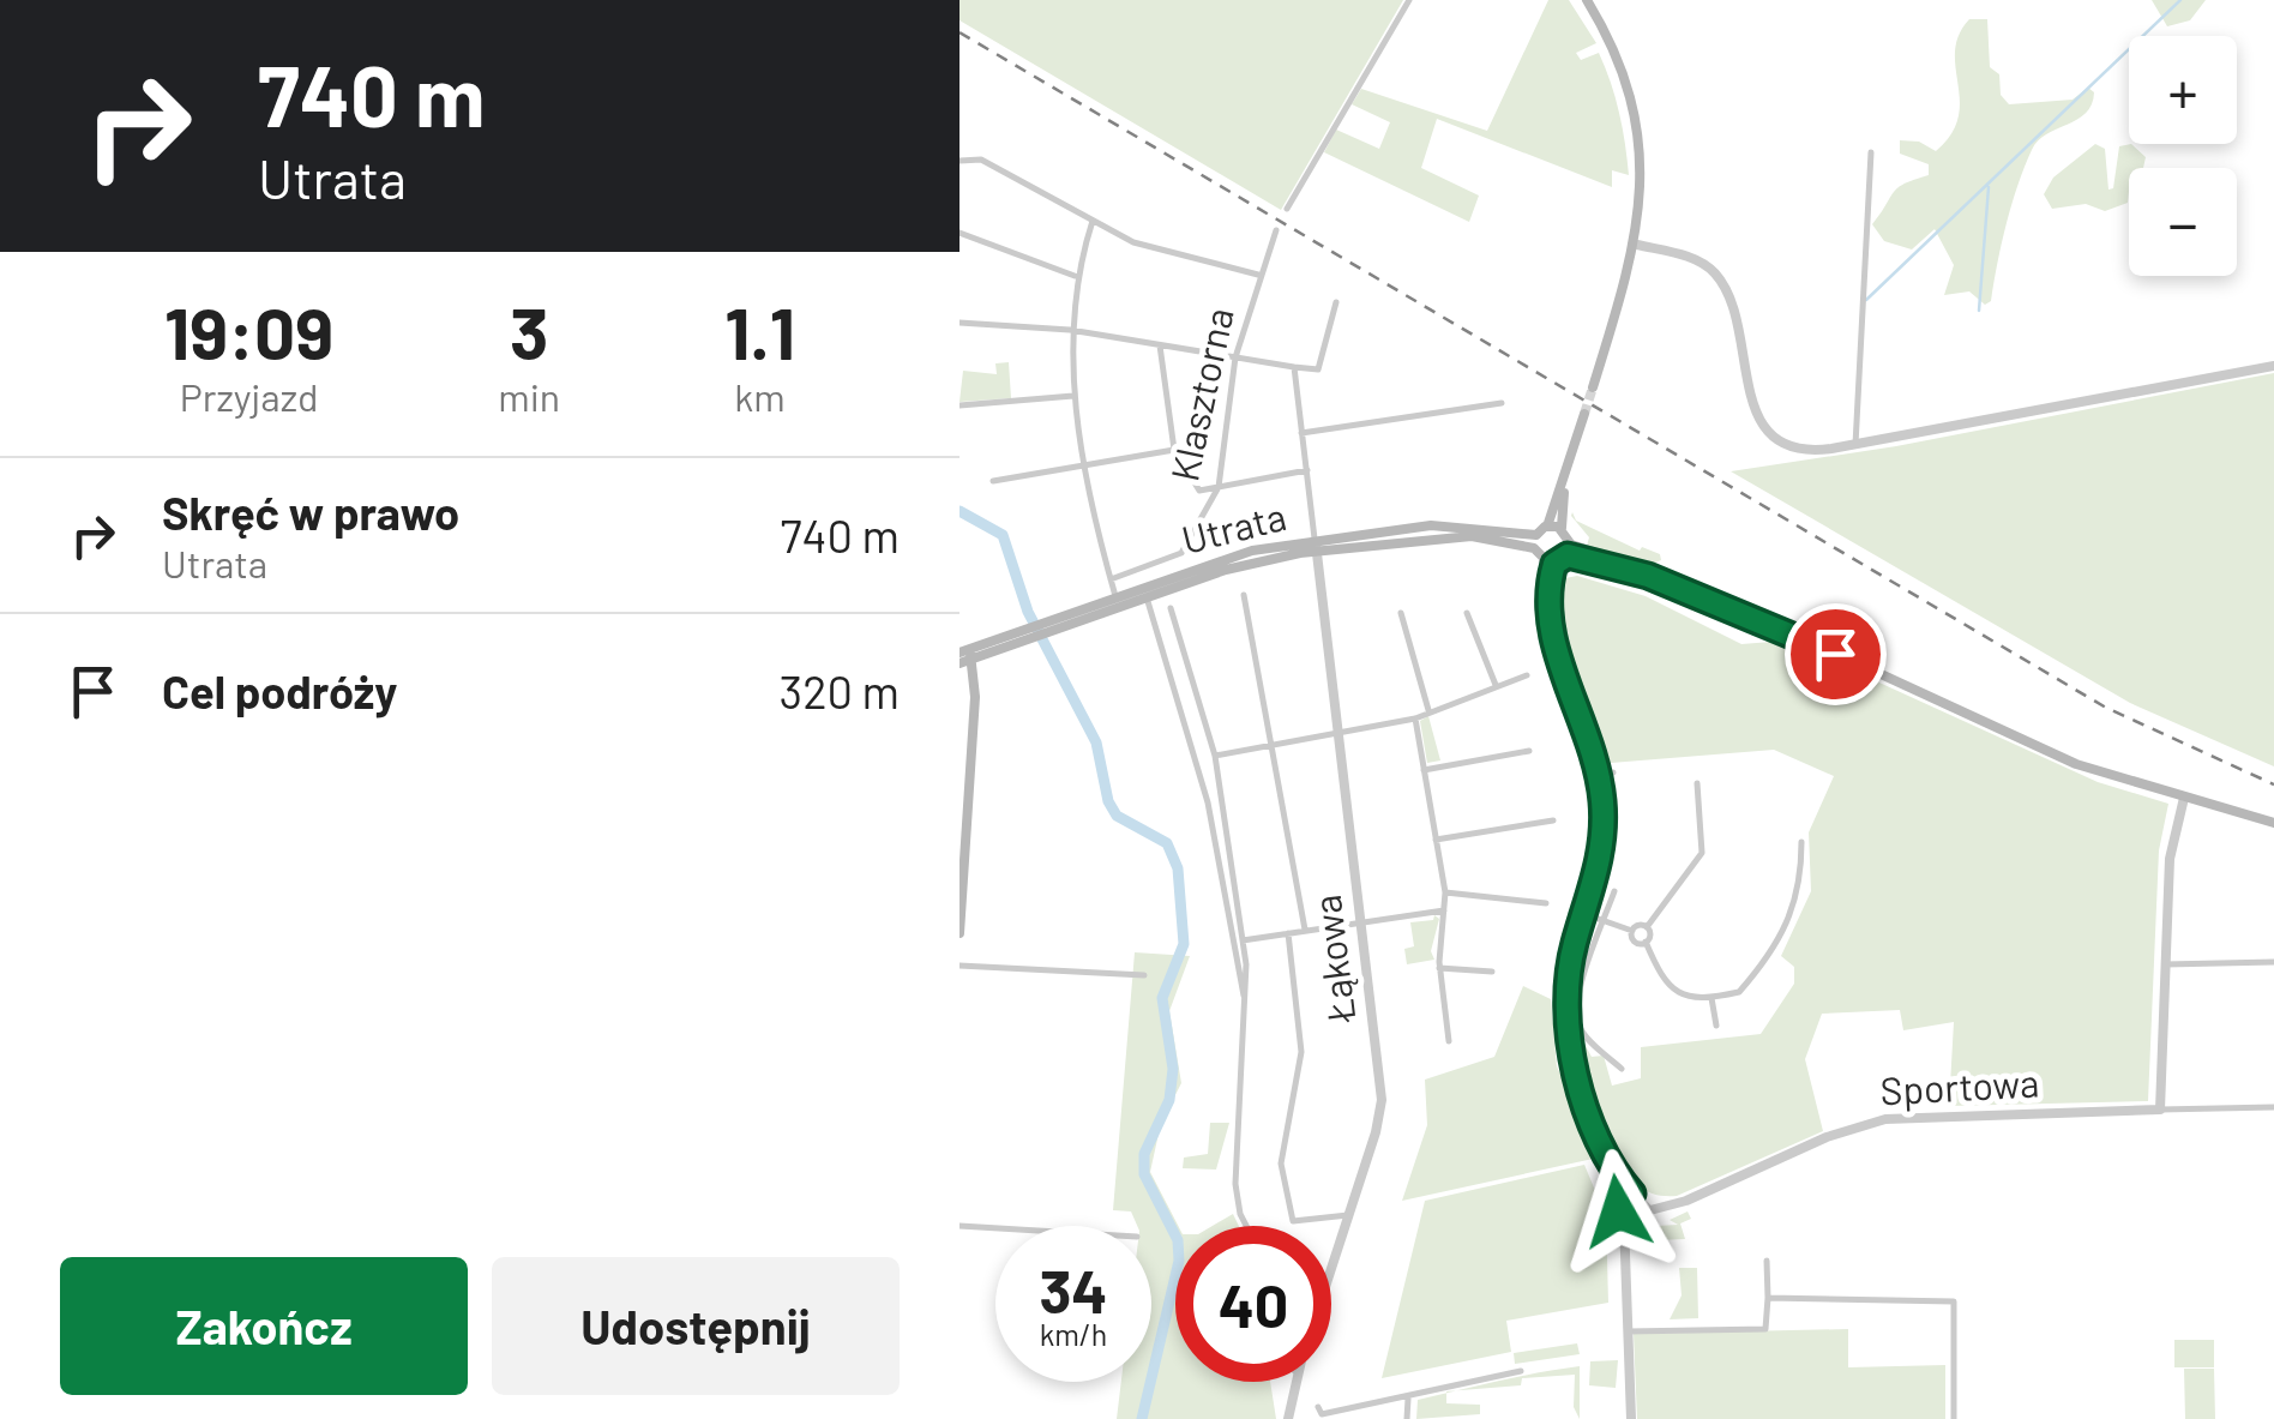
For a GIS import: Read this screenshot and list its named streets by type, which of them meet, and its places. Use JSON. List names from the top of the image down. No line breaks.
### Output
{"streets":{"main road":["Utrata"],"street":["Klasztorna","Łąkowa","Sportowa"]},"crossings":[["Utrata","Łąkowa"]],"page":{"turn":["740 m","Utrata"],"map_buttons":["+","−"],"eta":["19:09","Przyjazd","3","min","1.1","km"],"list":[{"name":"Skręć w prawo","note":"Utrata","value":"740 m"},{"name":"Cel podróży","value":"320 m"}],"speed":"34 km/h","limit":"40","buttons":["Zakończ","Udostępnij"]}}
